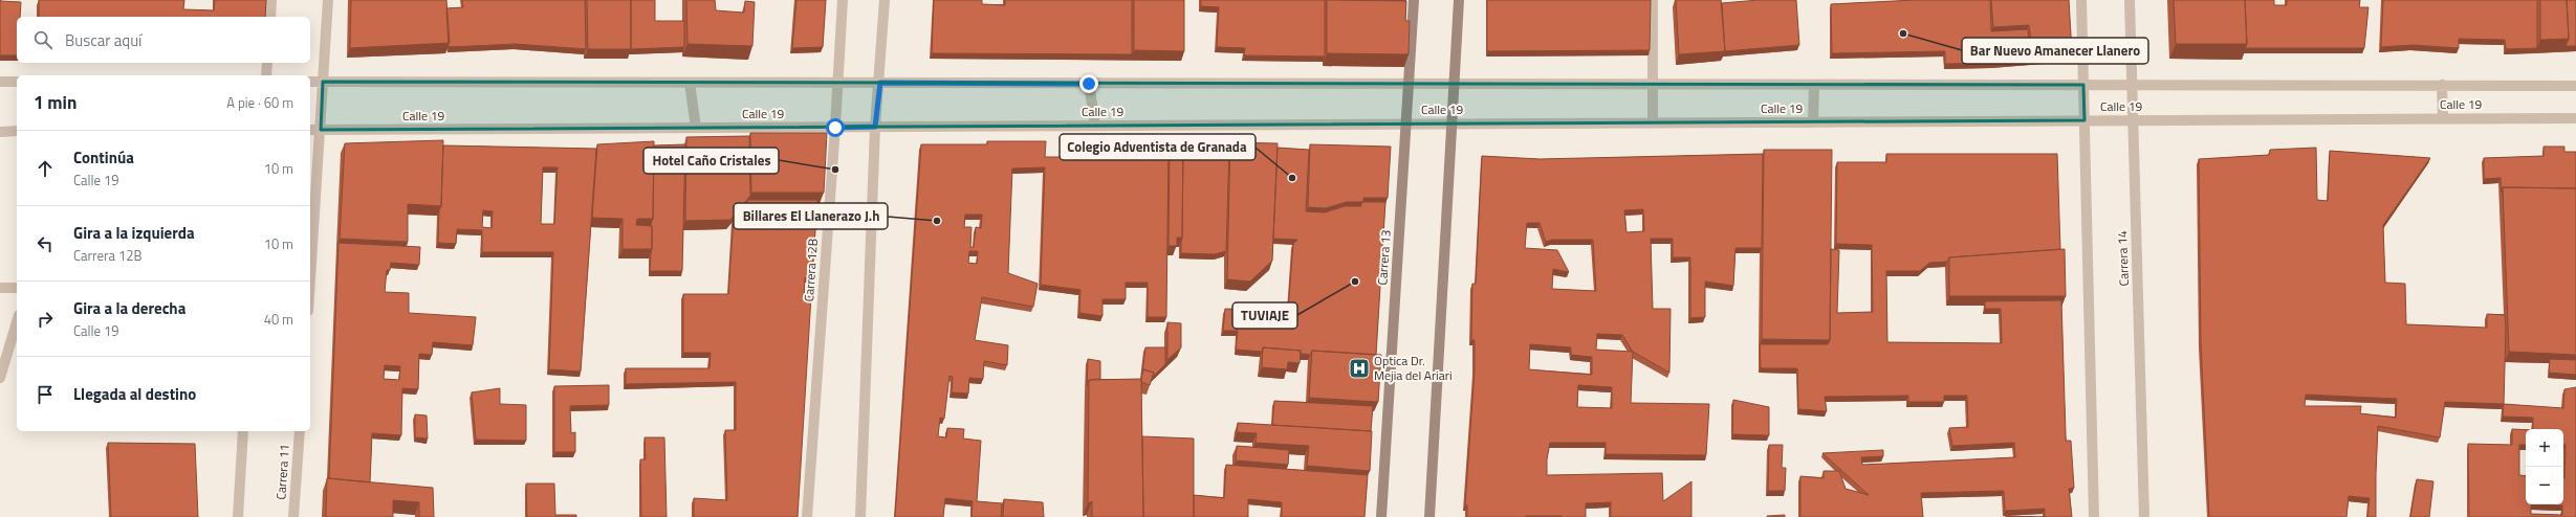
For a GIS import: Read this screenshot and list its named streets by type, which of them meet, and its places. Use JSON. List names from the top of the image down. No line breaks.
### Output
{"streets":{"main road":["Carrera 13"],"street":["Calle 19","Carrera 14","Carrera 12B","Carrera 11"]},"crossings":[["Calle 19","Carrera 13"],["Calle 19","Carrera 14"],["Calle 19","Carrera 12B"]],"places":{"other":["Bar Nuevo Amanecer Llanero","Hotel Caño Cristales","Colegio Adventista de Granada","Billares El Llanerazo J.h","TUVIAJE"],"hospital":["Optica Dr. Mejia del Ariari"]},"page":{"search":"Buscar aquí","heading":["1 min","A pie · 60 m"],"list":[["Continúa","Calle 19","10 m"],["Gira a la izquierda","Carrera 12B","10 m"],["Gira a la derecha","Calle 19","40 m"],"Llegada al destino"],"map_buttons":["+","−"]}}
